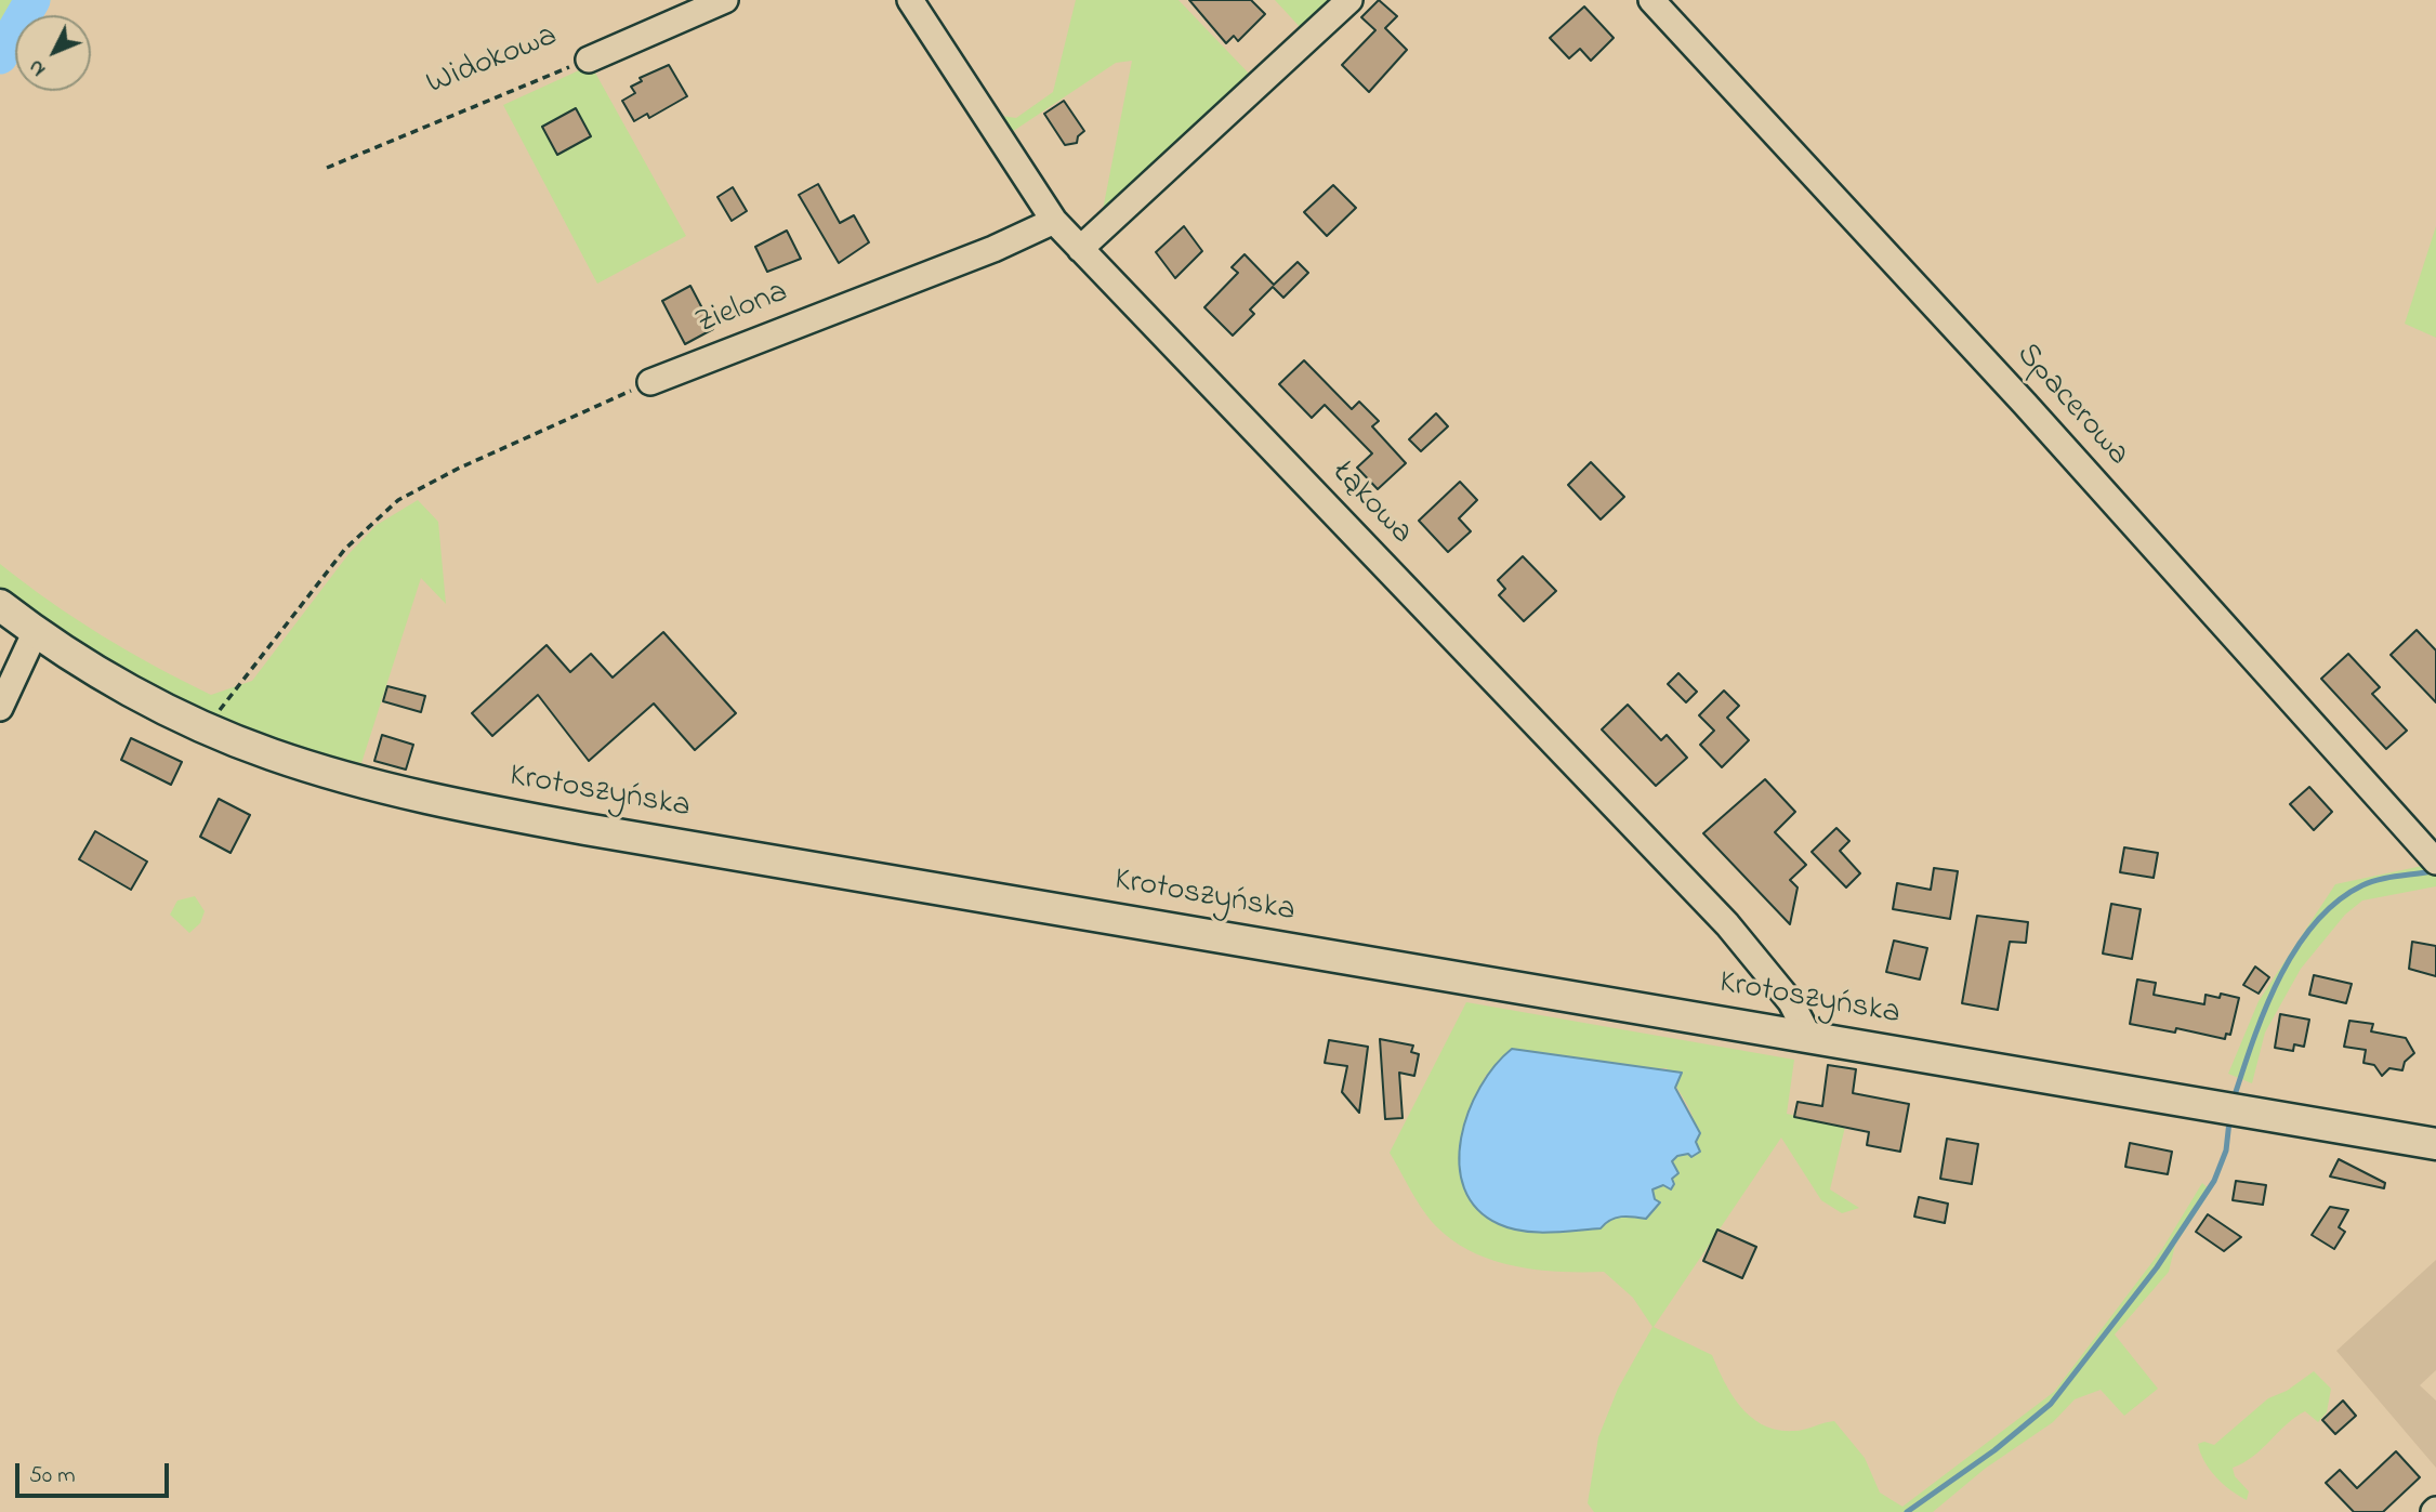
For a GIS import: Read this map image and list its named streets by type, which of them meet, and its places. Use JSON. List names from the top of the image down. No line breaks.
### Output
{"streets":{"street":["Widokowa","Zielona","Spacerowa","Łąkowa","Krotoszyńska"]},"crossings":[["Zielona","Łąkowa"],["Łąkowa","Krotoszyńska"]],"scale_bar":"50 m","north":"bottom left"}
